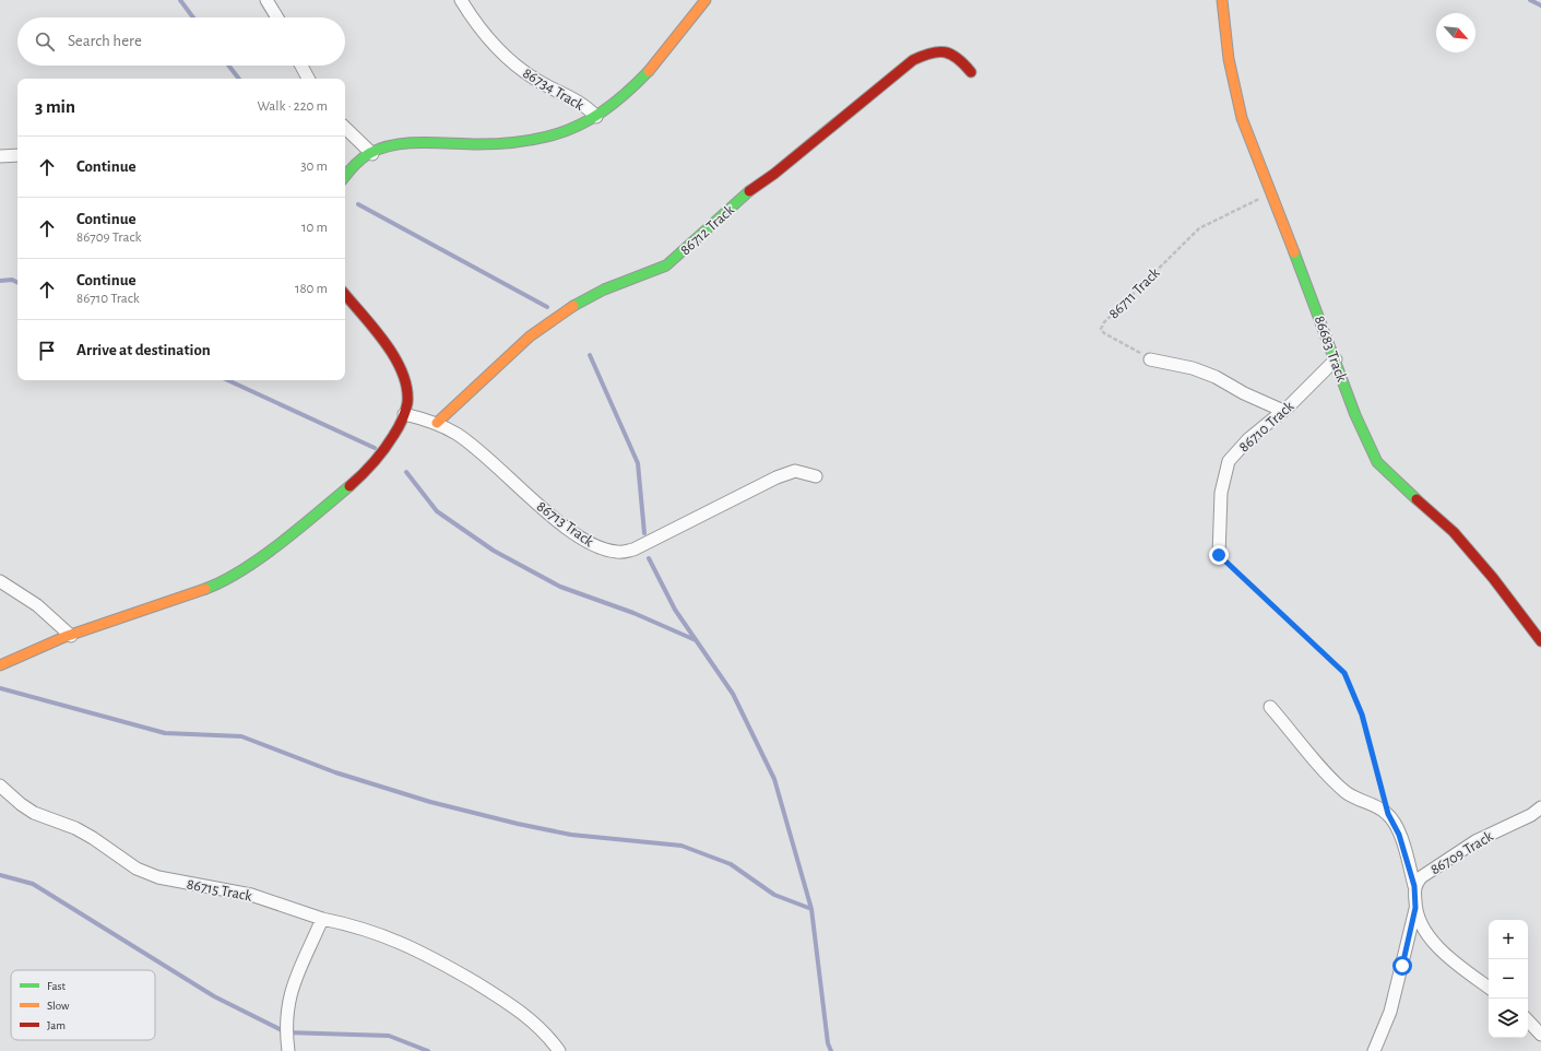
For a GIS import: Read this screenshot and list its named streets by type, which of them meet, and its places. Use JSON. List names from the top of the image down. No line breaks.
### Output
{"streets":{"street":["86734 Track","86712 Track","86683 Track","86710 Track","86713 Track","86709 Track","86715 Track"],"path":["86711 Track"]},"crossings":[["86712 Track","86713 Track"],["86711 Track","86683 Track"],["86683 Track","86710 Track"]],"legend":["Fast","Slow","Jam"],"north":"bottom right","page":{"search":"Search here","heading":["3 min","Walk · 220 m"],"list":[["Continue","30 m"],["Continue","86709 Track","10 m"],["Continue","86710 Track","180 m"],"Arrive at destination"],"map_buttons":["+","−"]}}
